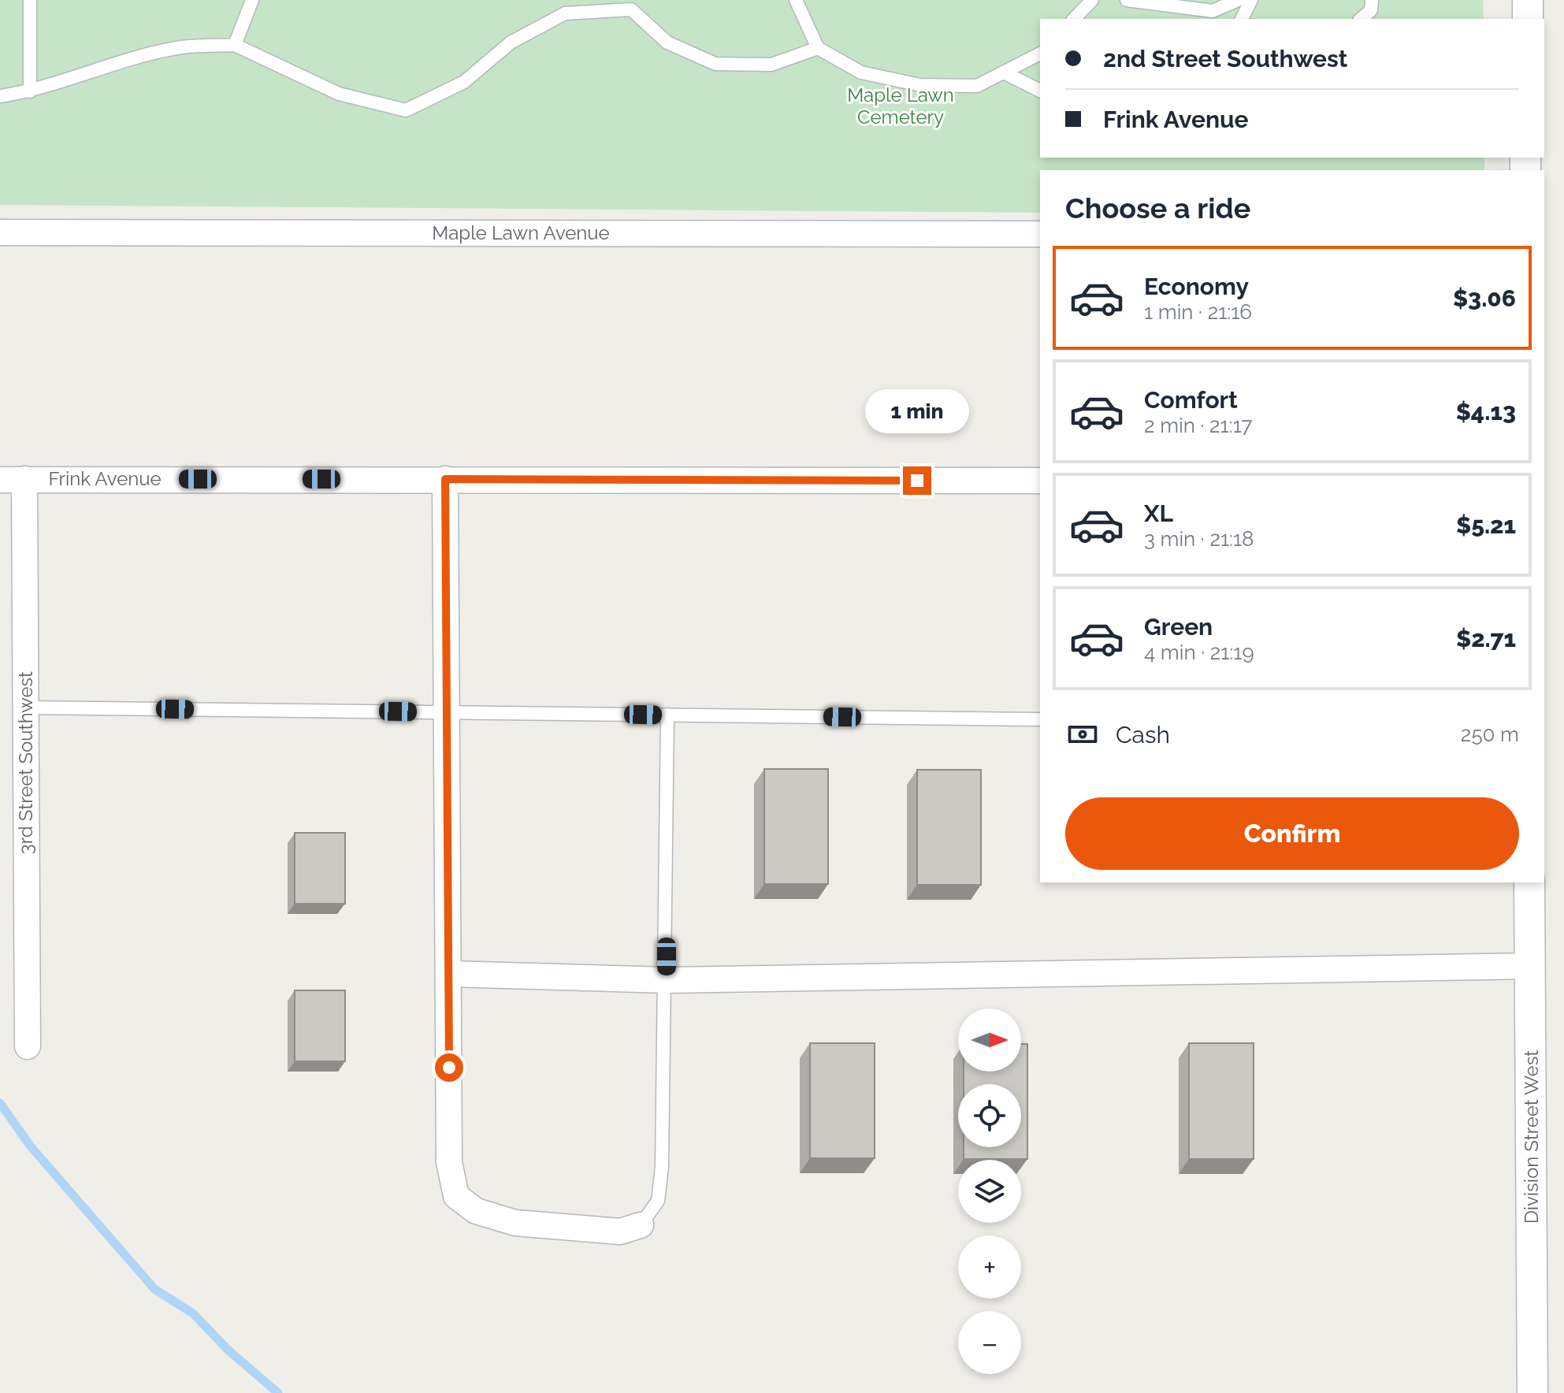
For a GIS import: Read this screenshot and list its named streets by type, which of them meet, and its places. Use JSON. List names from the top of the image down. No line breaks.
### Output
{"streets":{"street":["Maple Lawn Avenue","Frink Avenue","3rd Street Southwest","Division Street West"]},"crossings":[["Frink Avenue","3rd Street Southwest"]],"parks":["Maple Lawn Cemetery"],"north":"right","page":{"banner":["2nd Street Southwest","Frink Avenue"],"heading":"Choose a ride","list":[{"name":"Economy","note":"1 min · 21:16","value":"$3.06"},{"name":"Comfort","note":"2 min · 21:17","value":"$4.13"},{"name":"XL","note":"3 min · 21:18","value":"$5.21"},{"name":"Green","note":"4 min · 21:19","value":"$2.71"}],"bubble":"1 min","pay":["Cash","250 m"],"buttons":"Confirm","map_buttons":["+","−"]}}
